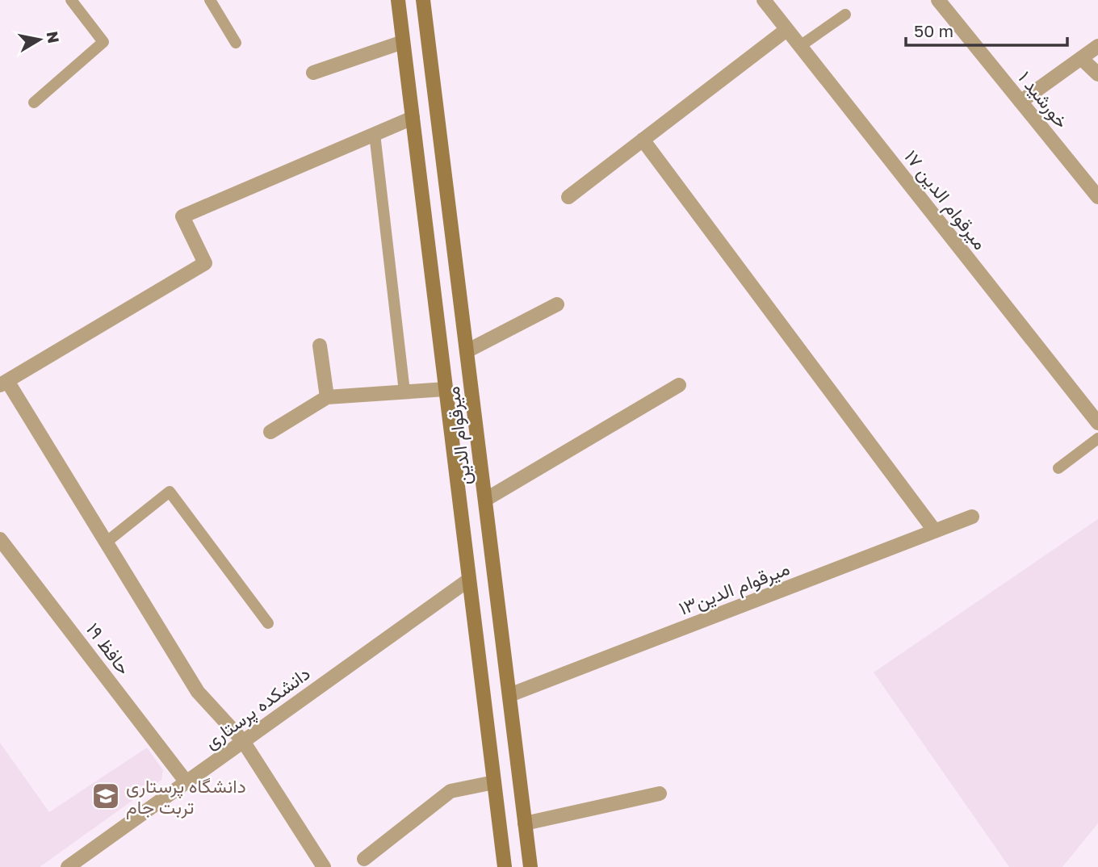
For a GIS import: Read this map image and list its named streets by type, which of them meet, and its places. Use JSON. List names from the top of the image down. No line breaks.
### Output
{"streets":{"main road":["میرقوام الدین"],"street":["خورشید ۱","میرقوام الدین ۱۷","میرقوام الدین۱۳","حافظ ۱۹","دانشکده پرستاری"]},"crossings":[["میرقوام الدین","میرقوام الدین۱۳"],["میرقوام الدین","دانشکده پرستاری"],["حافظ ۱۹","دانشکده پرستاری"]],"places":{"school or university":["دانشگاه پرستاری تربت جام"]},"scale_bar":"50 m","north":"right"}
